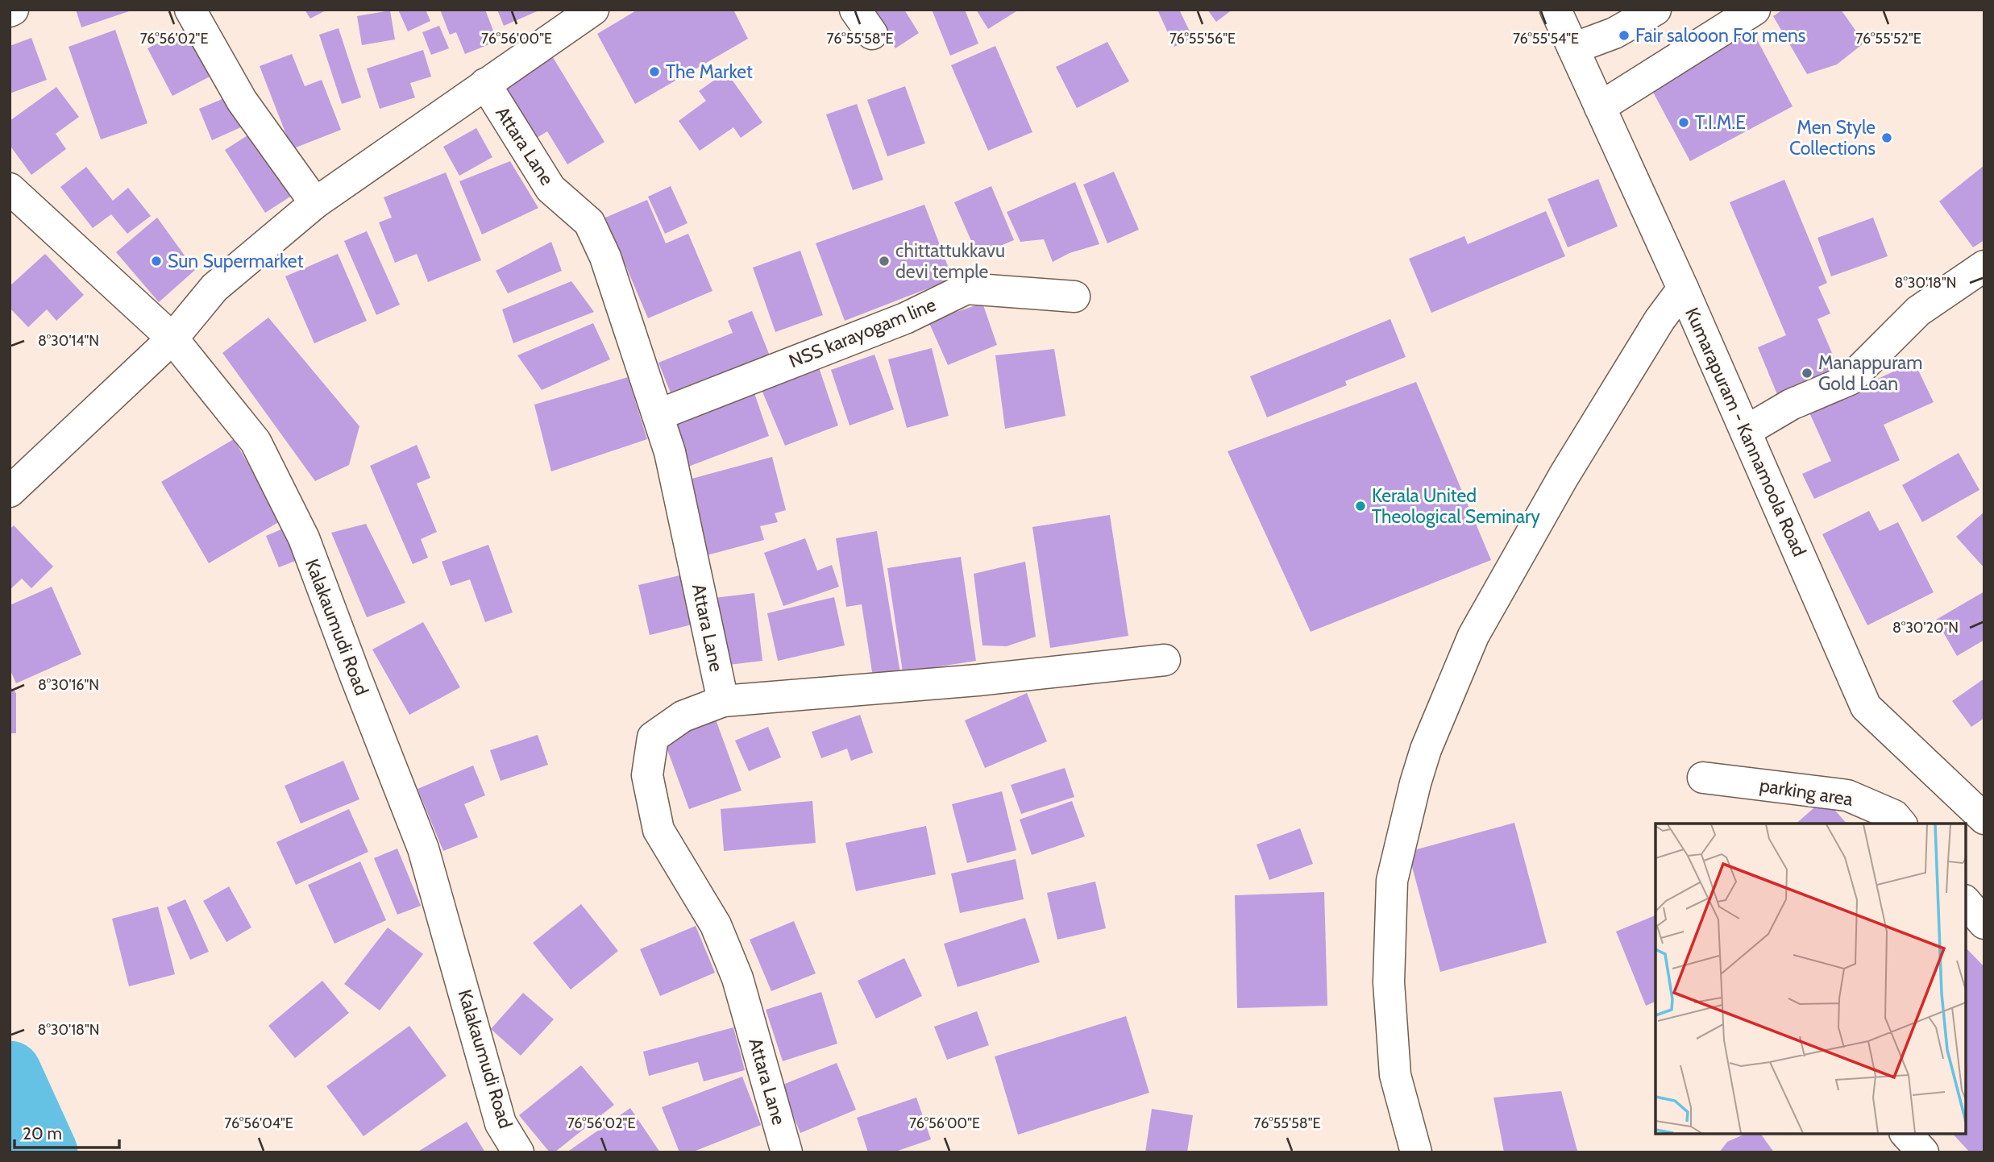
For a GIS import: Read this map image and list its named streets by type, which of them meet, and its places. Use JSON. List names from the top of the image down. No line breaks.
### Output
{"streets":{"street":["Attara Lane","NSS karayogam line","Kumarapuram - Kannamoola Road","Kalakaumudi Road","parking area"]},"crossings":[["Attara Lane","NSS karayogam line"]],"places":["Fair salooon For mens","The Market","T.I.M.E","Men Style Collections","Sun Supermarket","chittattukkavu devi temple","Manappuram Gold Loan","Kerala United Theological Seminary"],"scale_bar":"20 m","coordinates":["76°55'54\"E","76°56'02\"E","76°56'00\"E","76°55'58\"E","76°55'56\"E","76°55'52\"E","8°30'18\"N","8°30'14\"N","8°30'20\"N","8°30'16\"N","76°56'04\"E"]}
